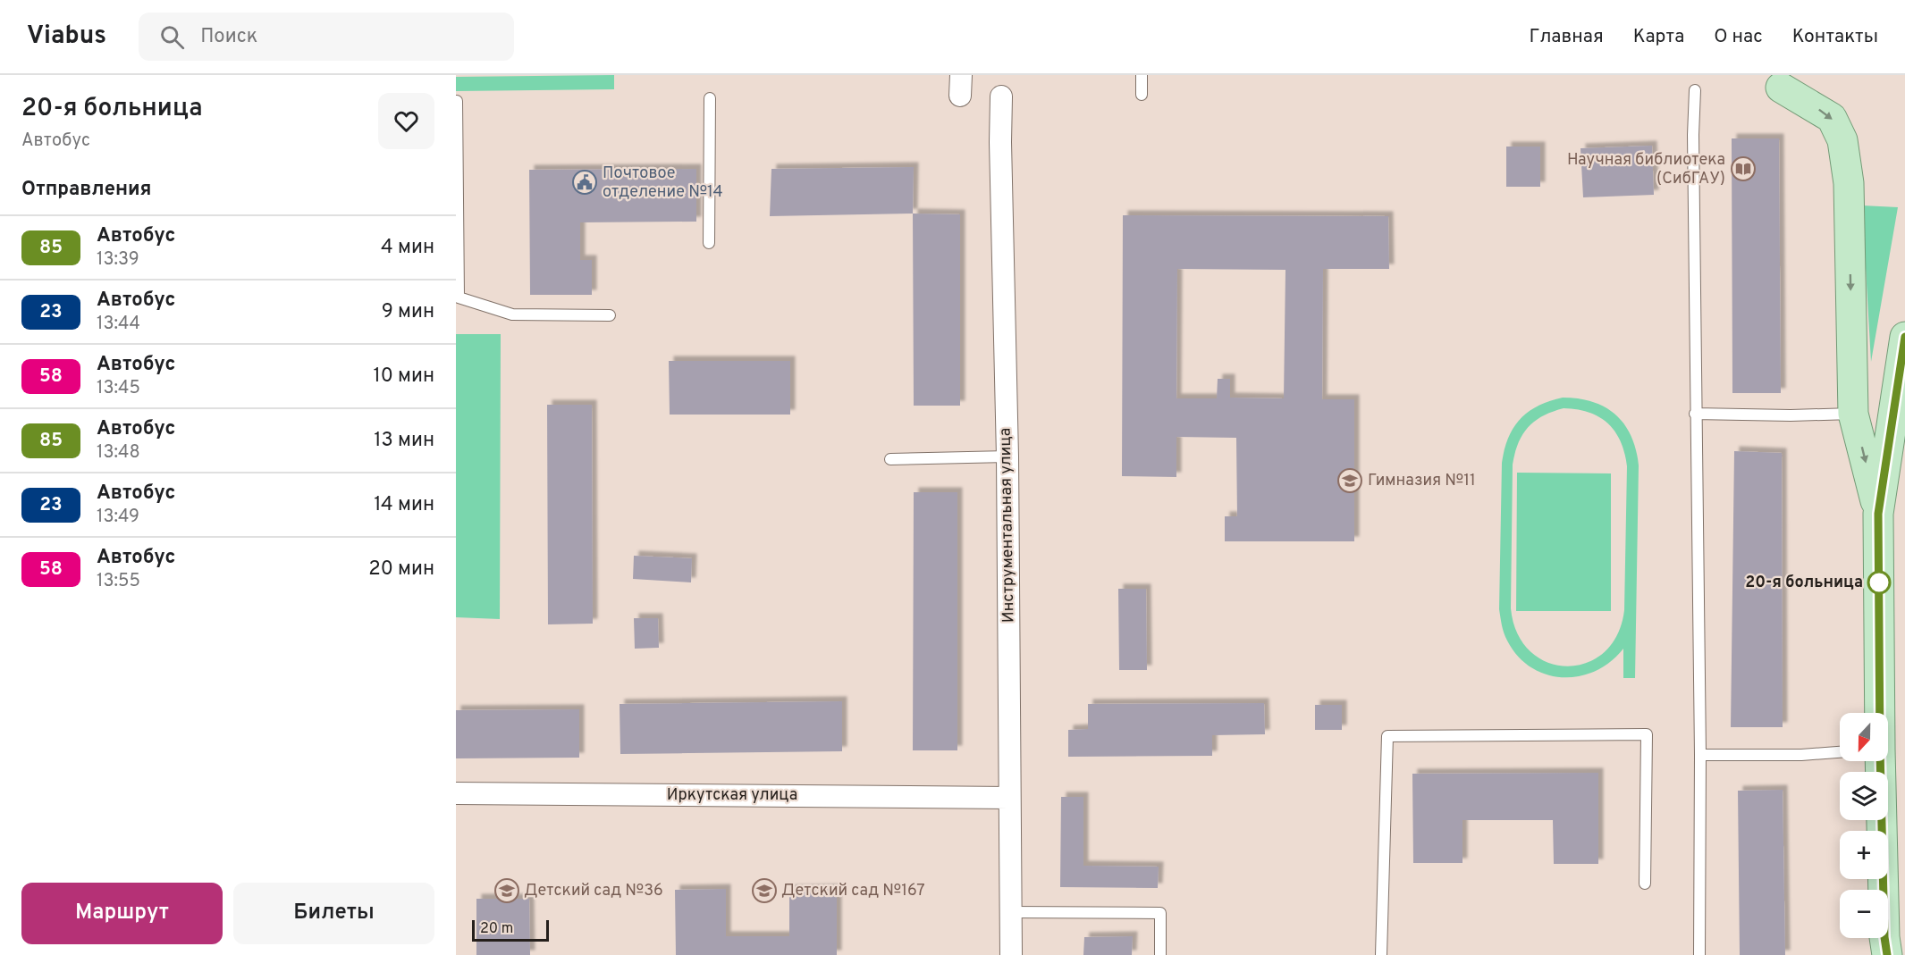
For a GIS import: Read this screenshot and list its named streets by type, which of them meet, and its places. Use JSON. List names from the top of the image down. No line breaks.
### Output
{"streets":{"street":["Инструментальная улица","Иркутская улица"]},"crossings":[["Инструментальная улица","Иркутская улица"]],"places":{"library":["Научная библиотека (СибГАУ)"],"public building":["Почтовое отделение №14"],"school or university":["Гимназия №11","Детский сад №36","Детский сад №167"],"other":["20-я больница"]},"lines":["bus line 85"],"scale_bar":"20 m","north":"bottom","page":{"header":"Viabus","search":"Поиск","nav":["Главная","Карта","О нас","Контакты"],"heading":[["20-я больница","Автобус"],"Отправления"],"list":[{"mark":"85","name":"Автобус","note":"13:39","value":"4 мин"},{"mark":"23","name":"Автобус","note":"13:44","value":"9 мин"},{"mark":"58","name":"Автобус","note":"13:45","value":"10 мин"},{"mark":"85","name":"Автобус","note":"13:48","value":"13 мин"},{"mark":"23","name":"Автобус","note":"13:49","value":"14 мин"},{"mark":"58","name":"Автобус","note":"13:55","value":"20 мин"}],"map_buttons":["+","−"],"buttons":["Маршрут","Билеты"],"scale":"20 m"}}
